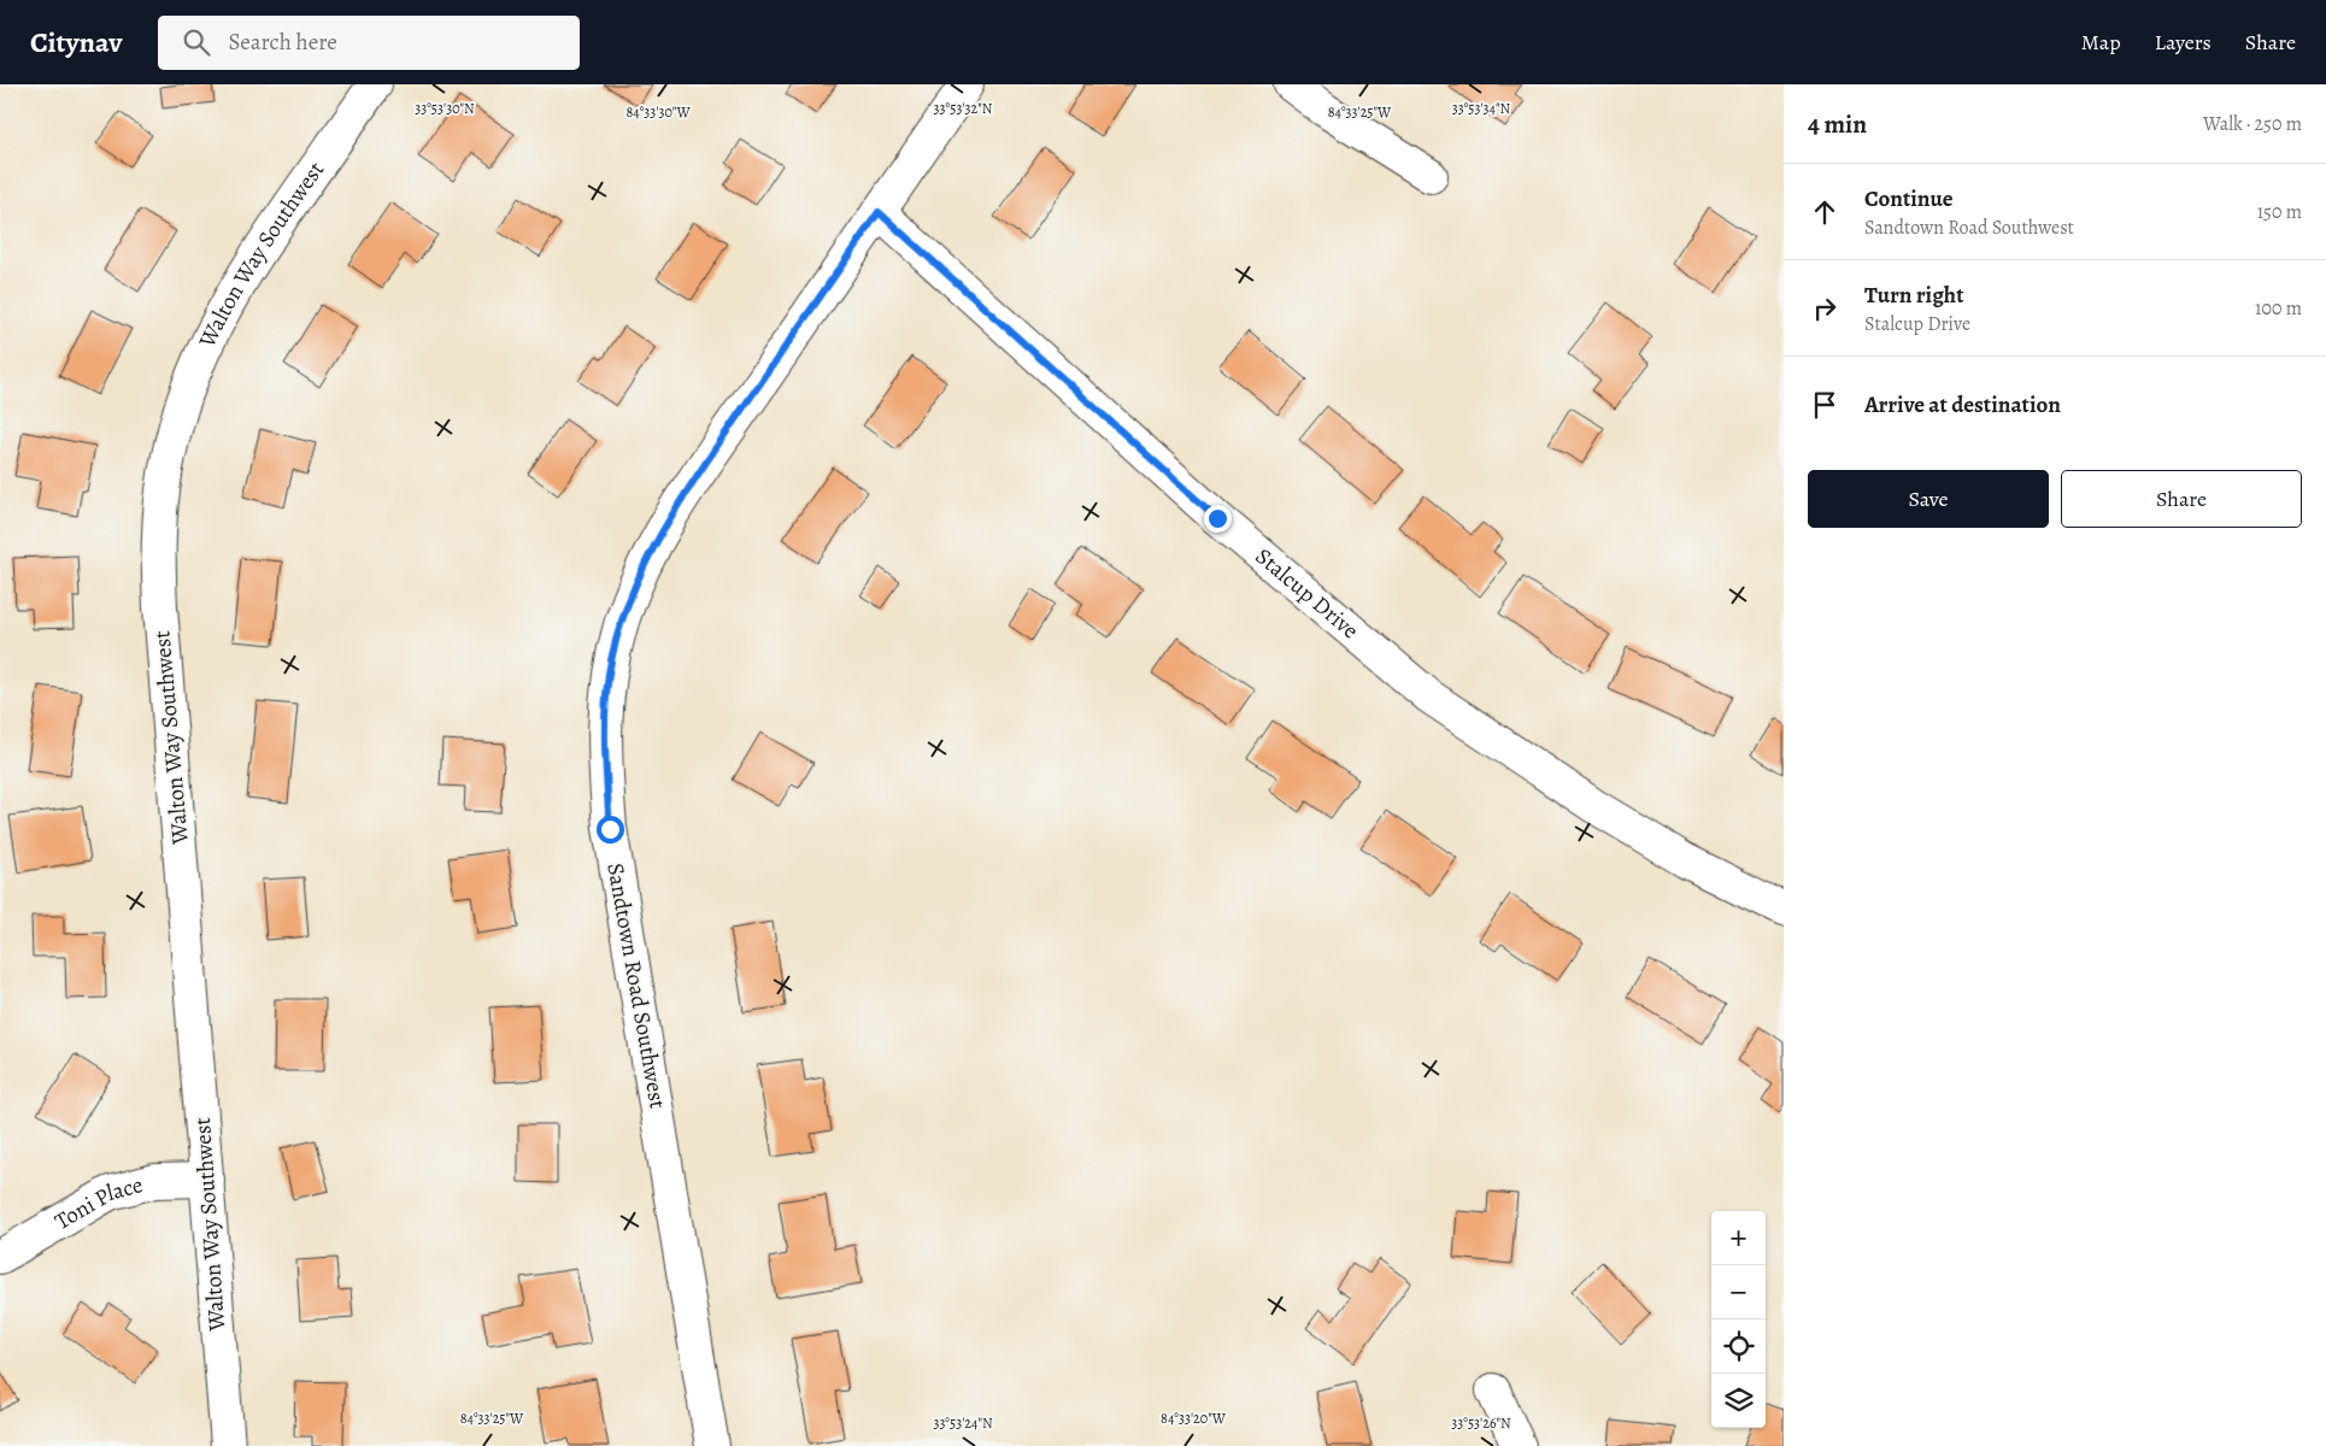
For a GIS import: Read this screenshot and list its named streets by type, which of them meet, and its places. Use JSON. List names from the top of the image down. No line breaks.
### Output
{"streets":{"street":["Walton Way Southwest","Stalcup Drive","Sandtown Road Southwest","Toni Place"]},"crossings":[["Walton Way Southwest","Toni Place"],["Stalcup Drive","Sandtown Road Southwest"]],"page":{"header":"Citynav","search":"Search here","nav":["Map","Layers","Share"],"heading":["4 min","Walk · 250 m"],"list":[["Continue","Sandtown Road Southwest","150 m"],["Turn right","Stalcup Drive","100 m"],"Arrive at destination"],"buttons":["Save","Share"],"map_buttons":["+","−"]},"coordinates":["33°53'30\"N","33°53'32\"N","33°53'34\"N","84°33'25\"W","84°33'30\"W","84°33'20\"W","33°53'24\"N","33°53'26\"N"]}
